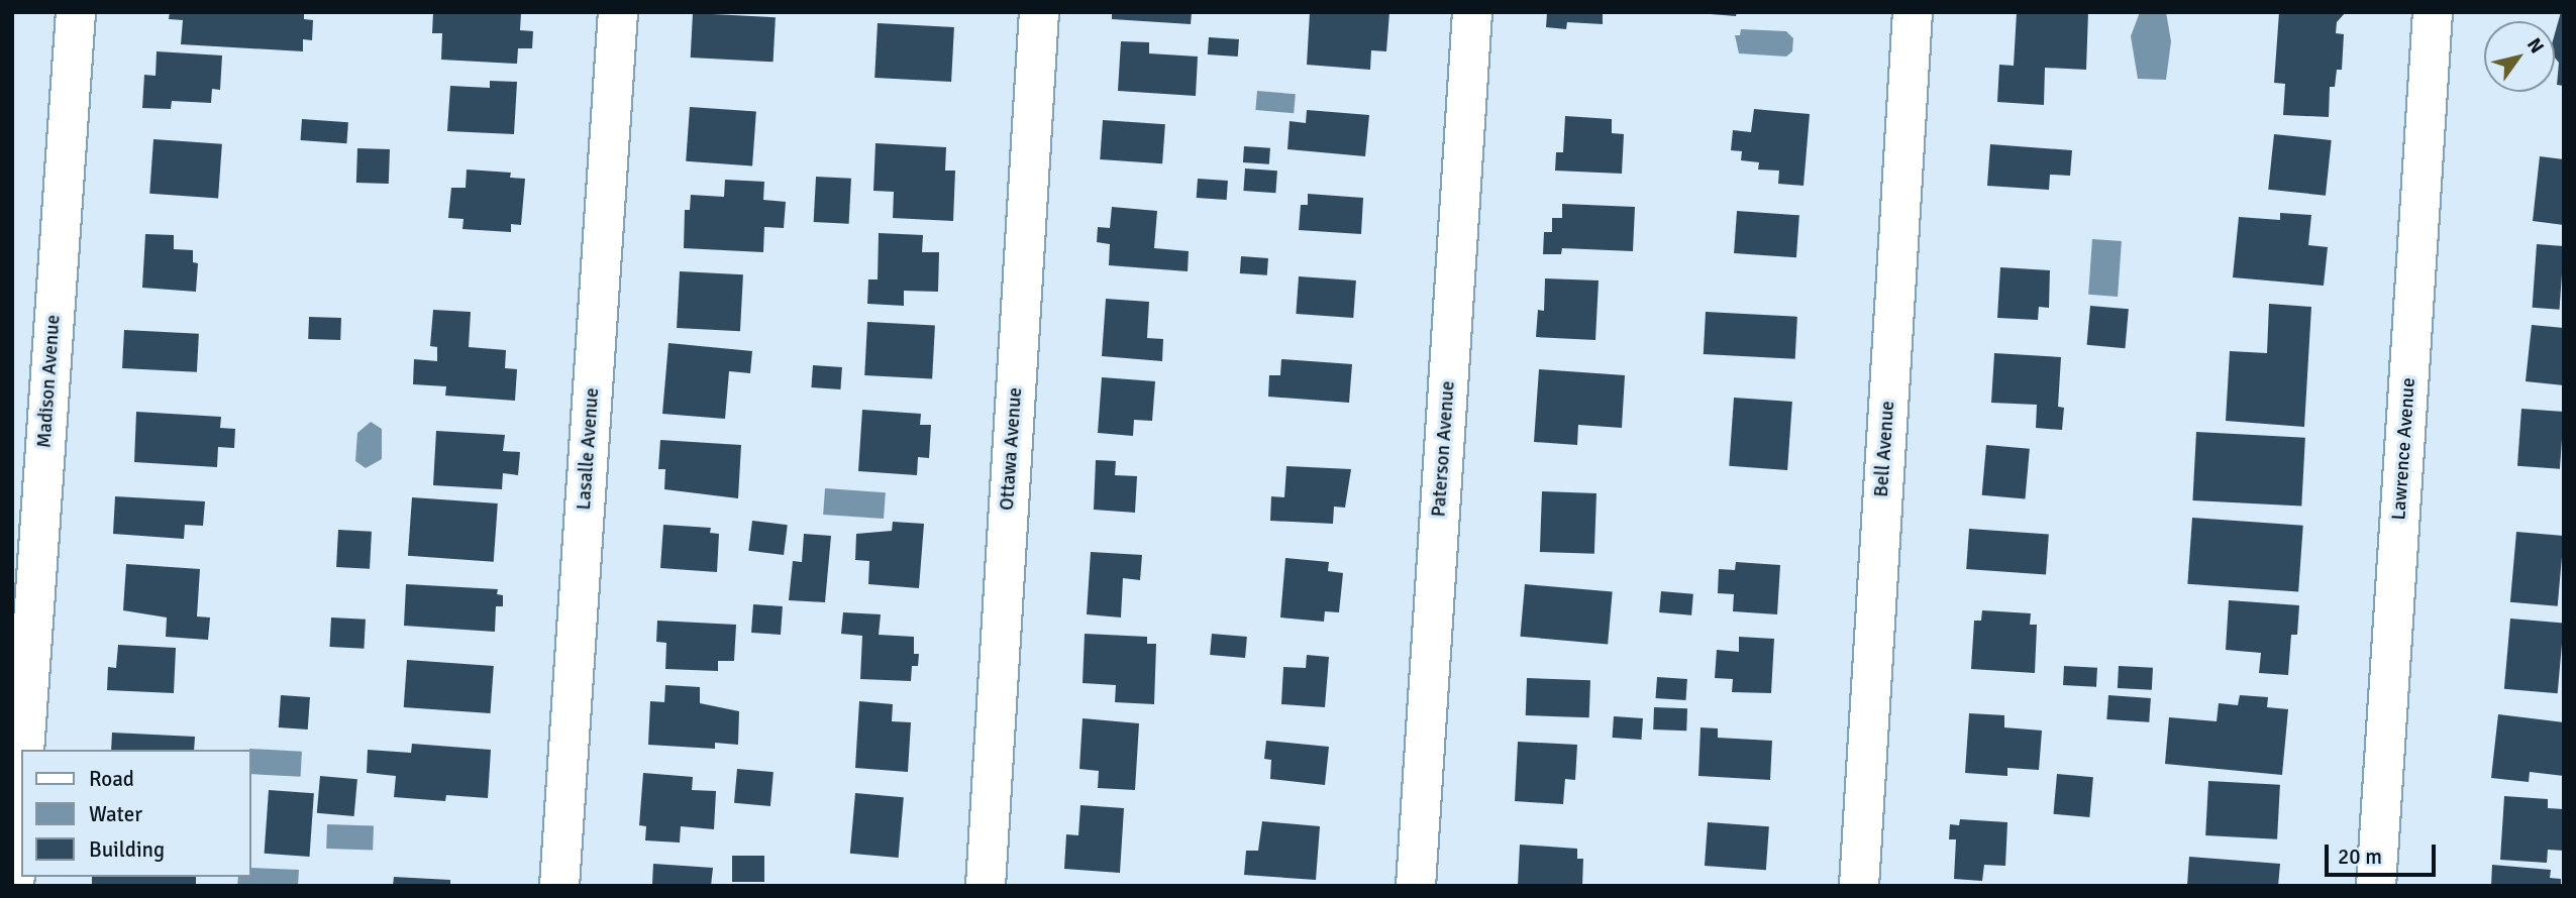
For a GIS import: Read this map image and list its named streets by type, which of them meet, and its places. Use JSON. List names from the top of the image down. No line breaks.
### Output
{"streets":{"street":["Madison Avenue","Lasalle Avenue","Ottawa Avenue","Paterson Avenue","Bell Avenue","Lawrence Avenue"]},"legend":["Road","Water","Building"],"scale_bar":"20 m","north":"top right"}
